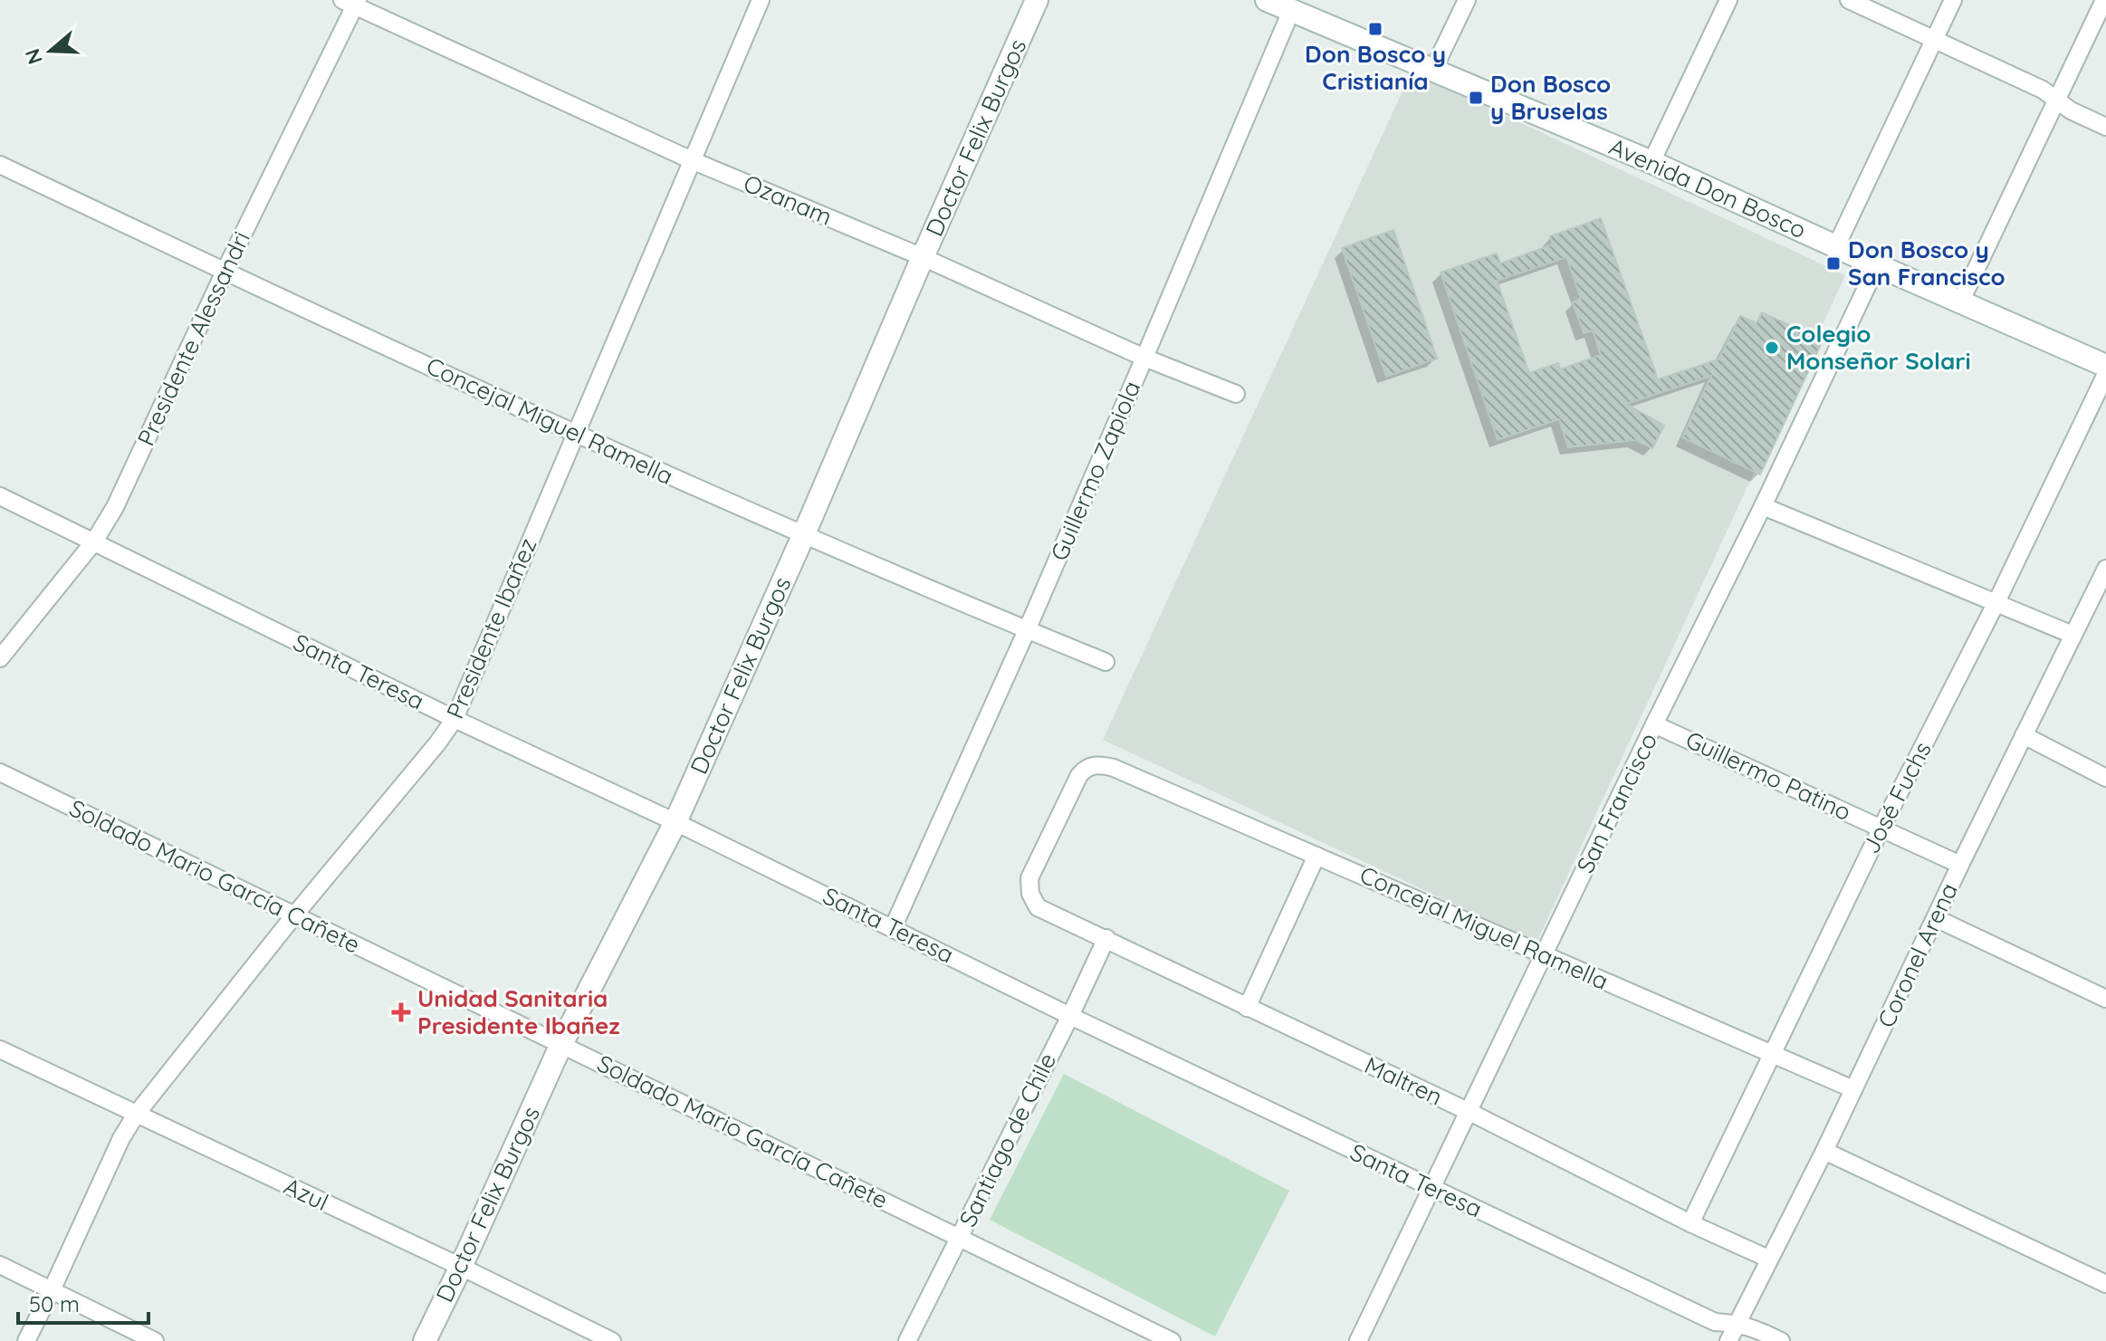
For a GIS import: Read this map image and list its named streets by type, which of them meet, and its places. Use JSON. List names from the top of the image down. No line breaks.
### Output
{"streets":{"street":["Doctor Felix Burgos","Avenida Don Bosco","Ozanam","Presidente Alessandri","Concejal Miguel Ramella","Guillermo Zapiola","Presidente Ibañez","Santa Teresa","Guillermo Patino","José Fuchs","San Francisco","Soldado Mario García Cañete","Coronel Arena","Maltren","Santiago de Chile","Azul"]},"crossings":[["Doctor Felix Burgos","Ozanam"],["Doctor Felix Burgos","Concejal Miguel Ramella"],["Doctor Felix Burgos","Santa Teresa"],["Doctor Felix Burgos","Soldado Mario García Cañete"],["Doctor Felix Burgos","Azul"],["Avenida Don Bosco","Guillermo Zapiola"],["Avenida Don Bosco","San Francisco"],["Ozanam","Presidente Alessandri"],["Ozanam","Guillermo Zapiola"],["Ozanam","Presidente Ibañez"],["Presidente Alessandri","Concejal Miguel Ramella"],["Presidente Alessandri","Santa Teresa"],["Concejal Miguel Ramella","Guillermo Zapiola"],["Concejal Miguel Ramella","Presidente Ibañez"],["Concejal Miguel Ramella","José Fuchs"],["Concejal Miguel Ramella","San Francisco"],["Concejal Miguel Ramella","Coronel Arena"],["Concejal Miguel Ramella","Maltren"],["Guillermo Zapiola","Santa Teresa"],["Presidente Ibañez","Santa Teresa"],["Presidente Ibañez","Soldado Mario García Cañete"],["Presidente Ibañez","Azul"],["Santa Teresa","San Francisco"],["Santa Teresa","Coronel Arena"],["Santa Teresa","Santiago de Chile"],["Guillermo Patino","José Fuchs"],["Guillermo Patino","San Francisco"],["Guillermo Patino","Coronel Arena"],["José Fuchs","Maltren"],["San Francisco","Maltren"],["Soldado Mario García Cañete","Santiago de Chile"],["Coronel Arena","Maltren"],["Maltren","Santiago de Chile"]],"places":{"transit":["Don Bosco y Cristianía","Don Bosco y Bruselas","Don Bosco y San Francisco"],"other":["Colegio Monseñor Solari"],"health":["Unidad Sanitaria Presidente Ibañez"]},"scale_bar":"50 m","north":"left"}
